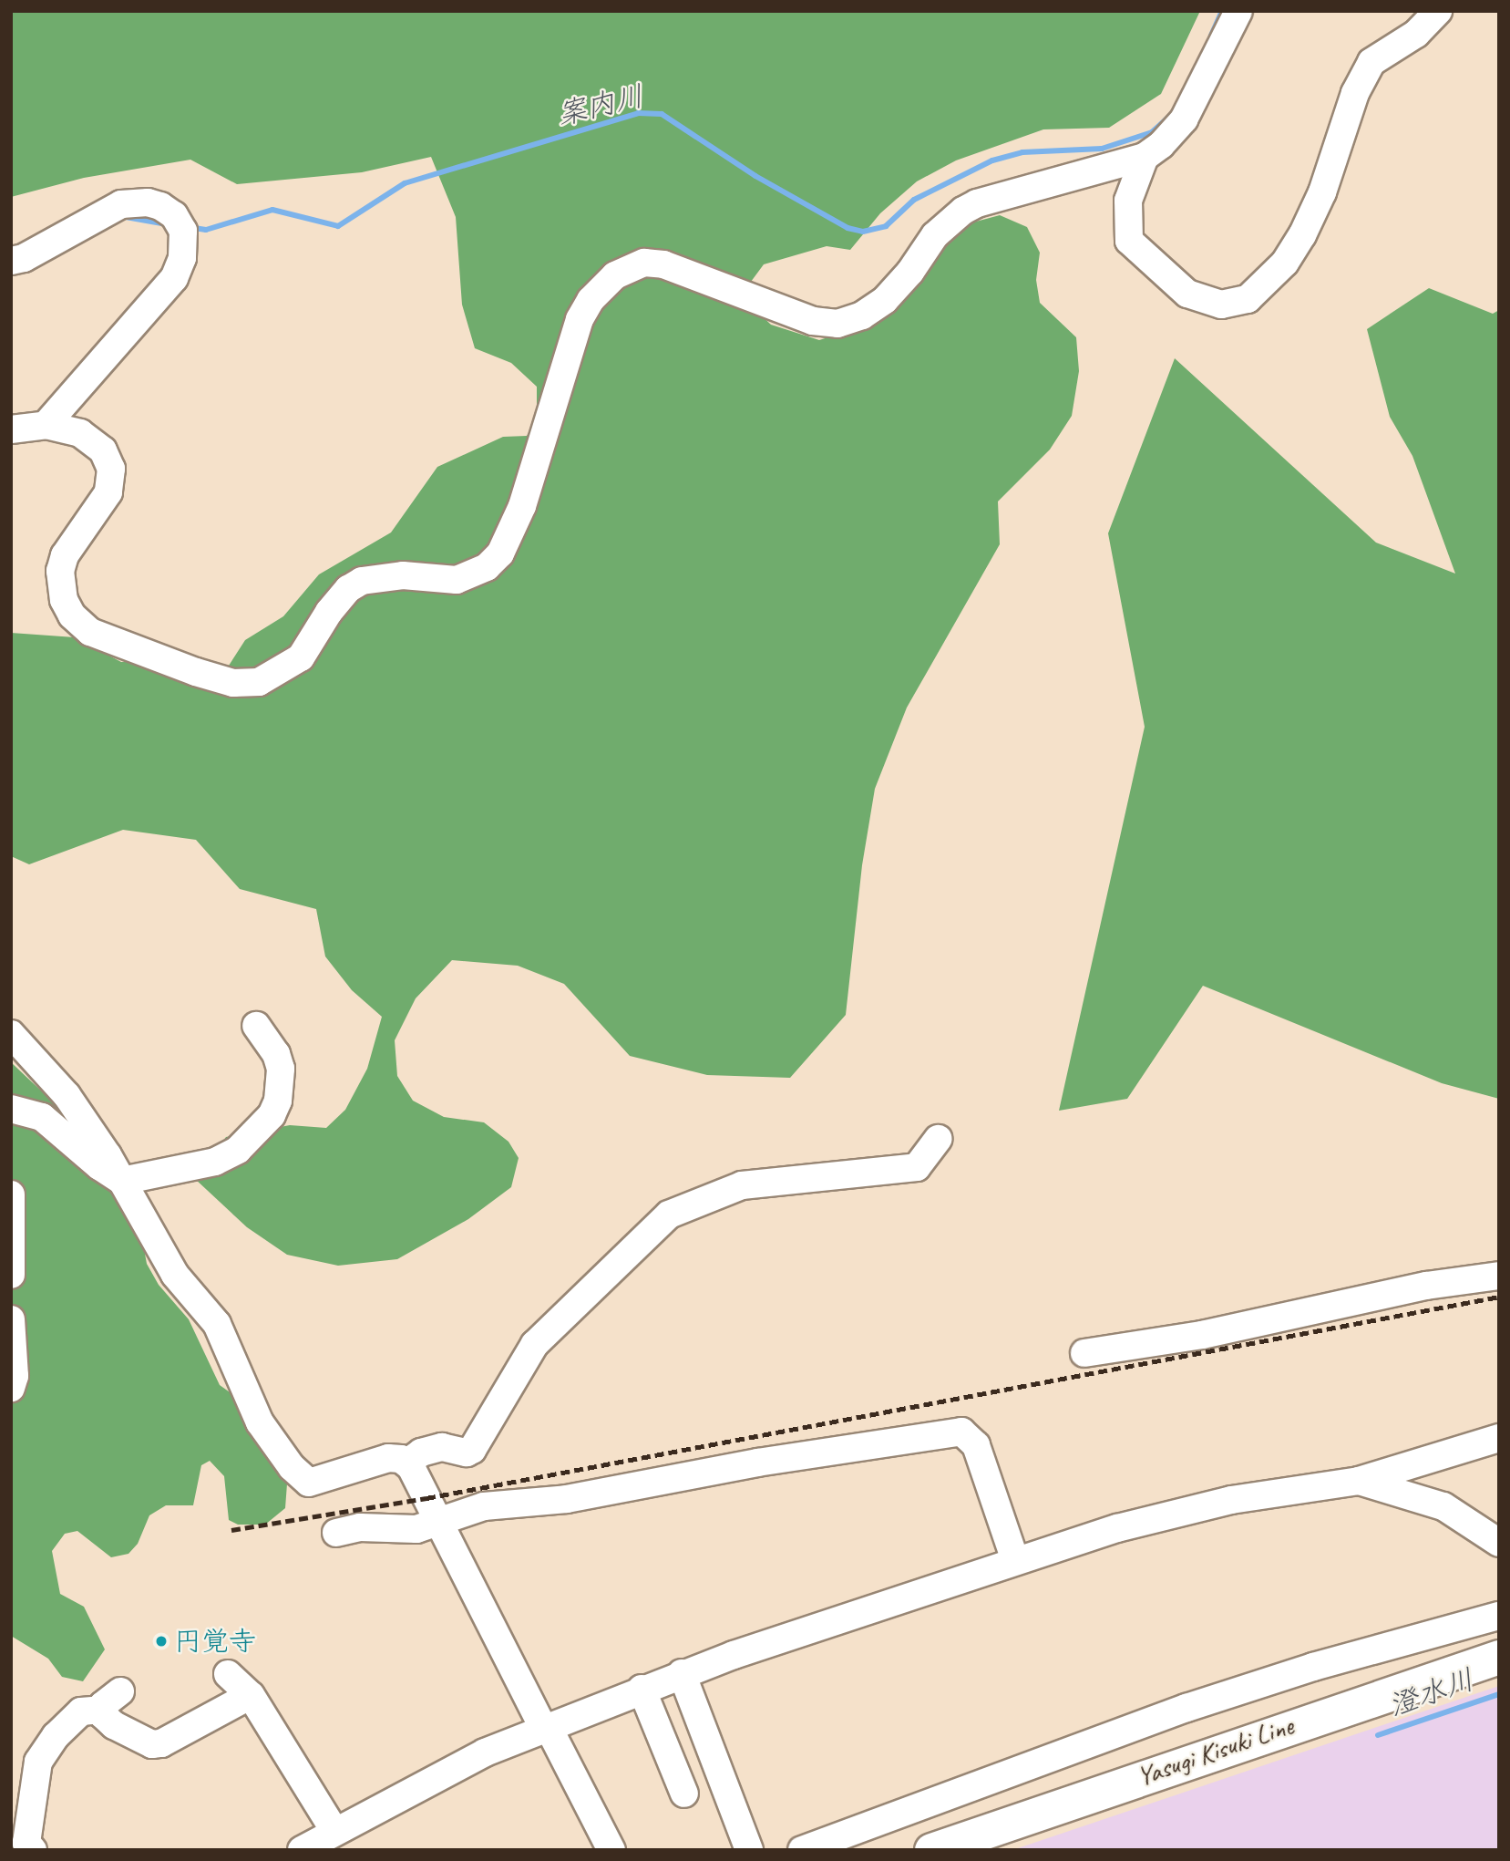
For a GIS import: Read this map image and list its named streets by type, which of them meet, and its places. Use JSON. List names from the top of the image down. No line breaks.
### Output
{"streets":{"main road":["Yasugi Kisuki Line"]},"water":["案内川","澄水川"],"places":["円覚寺"]}
